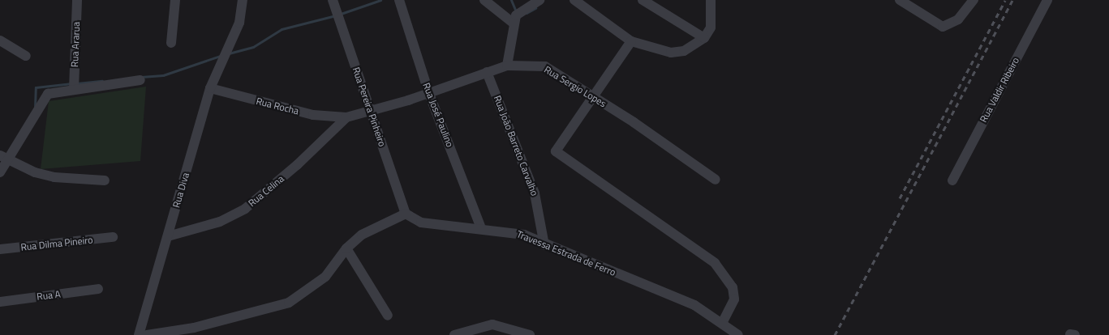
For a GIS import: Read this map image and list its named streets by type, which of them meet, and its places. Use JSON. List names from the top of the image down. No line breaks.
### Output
{"streets":{"street":["Rua Ararua","Rua Sergio Lopes","Rua Valdir Ribeiro","Rua Rocha","Rua Pereira Pinheiro","Rua José Paulino","Rua João Barreto Carvalho","Rua Diva","Rua Celina","Rua Dilma Pineiro","Travessa Estrada de Ferro","Rua A"]},"crossings":[["Rua Sergio Lopes","Rua Rocha"],["Rua Sergio Lopes","Rua Pereira Pinheiro"],["Rua Sergio Lopes","Rua José Paulino"],["Rua Sergio Lopes","Rua João Barreto Carvalho"],["Rua Sergio Lopes","Rua Celina"],["Rua Rocha","Rua Diva"],["Rua Rocha","Rua Celina"],["Rua Pereira Pinheiro","Travessa Estrada de Ferro"],["Rua José Paulino","Travessa Estrada de Ferro"],["Rua João Barreto Carvalho","Travessa Estrada de Ferro"],["Rua Diva","Rua Celina"]]}
